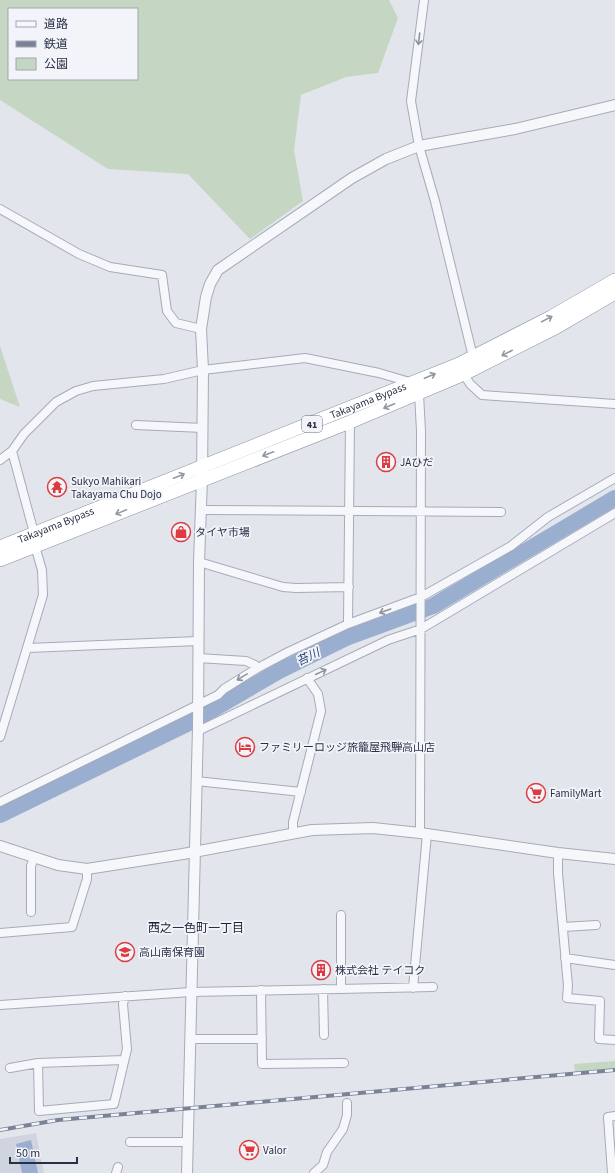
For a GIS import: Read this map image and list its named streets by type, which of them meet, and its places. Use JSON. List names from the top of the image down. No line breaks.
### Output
{"streets":{"highway":["Takayama Bypass","41"]},"districts":["西之一色町一丁目"],"water":["苔川"],"places":{"building":["JAひだ","株式会社 テイコク"],"temple":["Sukyo Mahikari Takayama Chu Dojo"],"shop":["タイヤ市場"],"hotel":["ファミリーロッジ旅籠屋飛騨高山店"],"supermarket":["FamilyMart","Valor"],"school or university":["高山南保育園"]},"legend":["道路","鉄道","公園"],"scale_bar":"50 m"}
